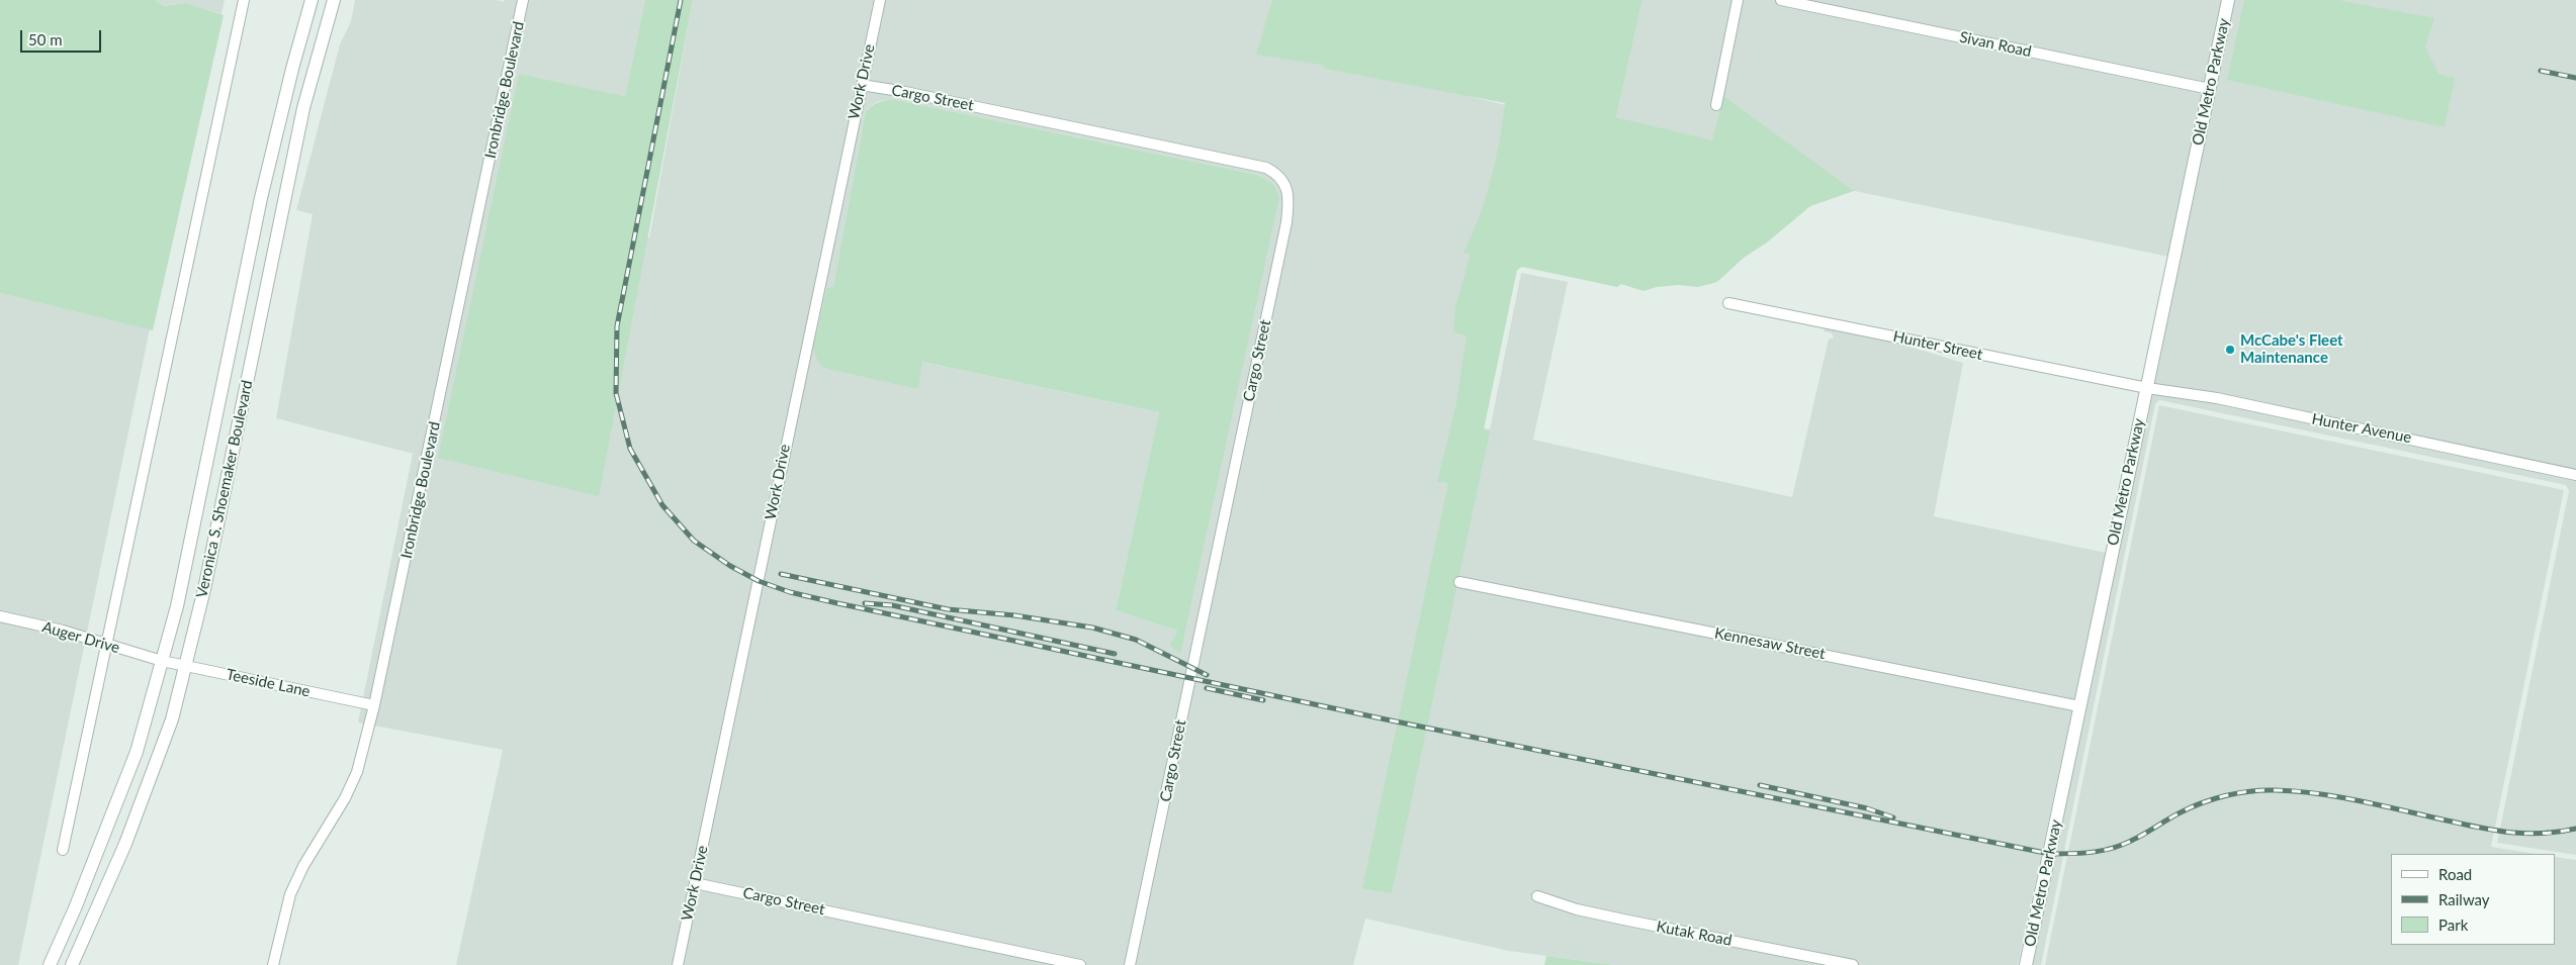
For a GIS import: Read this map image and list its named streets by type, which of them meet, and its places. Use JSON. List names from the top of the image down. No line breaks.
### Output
{"streets":{"street":["Sivan Road","Work Drive","Old Metro Parkway","Ironbridge Boulevard","Cargo Street","Hunter Street","Hunter Avenue","Veronica S. Shoemaker Boulevard","Auger Drive","Kennesaw Street","Teeside Lane","Kutak Road"]},"crossings":[["Sivan Road","Old Metro Parkway"],["Work Drive","Cargo Street"],["Old Metro Parkway","Hunter Street"],["Old Metro Parkway","Hunter Avenue"],["Old Metro Parkway","Kennesaw Street"],["Ironbridge Boulevard","Teeside Lane"],["Hunter Street","Hunter Avenue"],["Veronica S. Shoemaker Boulevard","Auger Drive"],["Veronica S. Shoemaker Boulevard","Teeside Lane"],["Auger Drive","Teeside Lane"]],"places":["McCabe's Fleet Maintenance"],"legend":["Road","Railway","Park"],"scale_bar":"50 m"}
